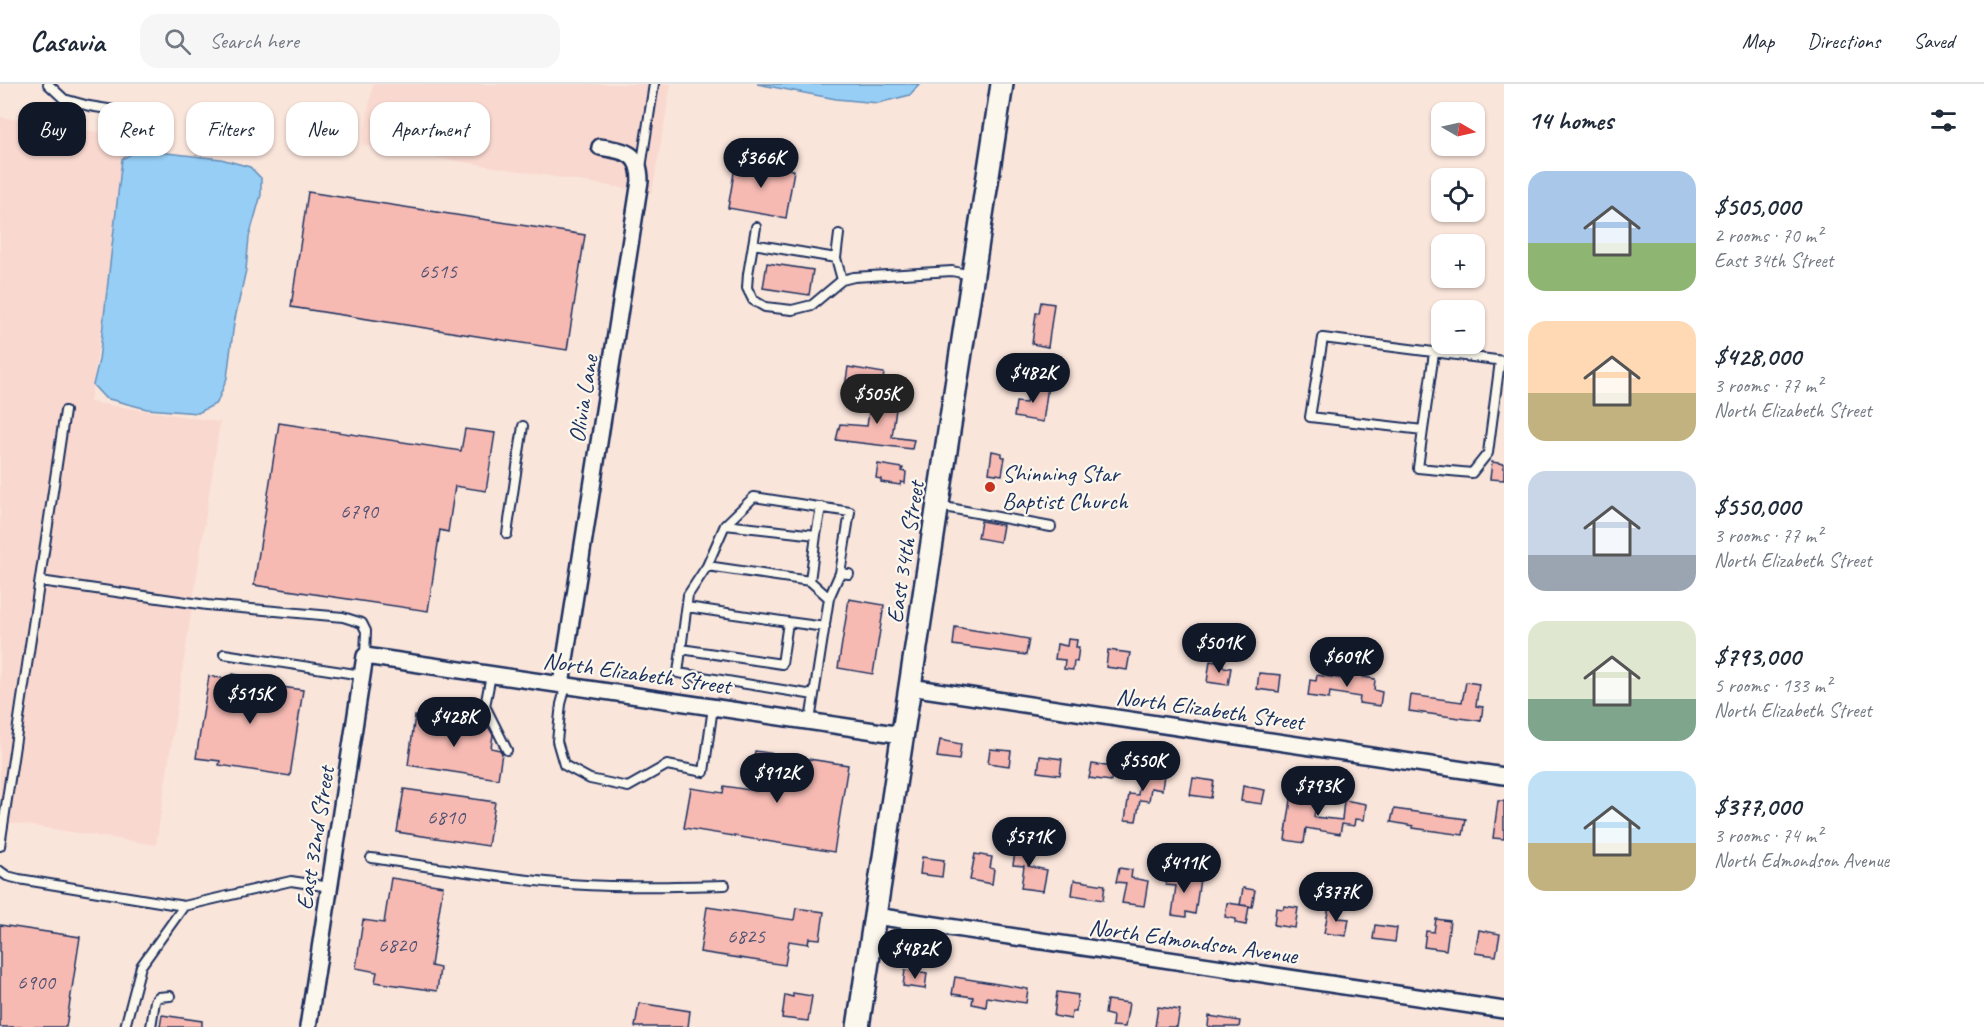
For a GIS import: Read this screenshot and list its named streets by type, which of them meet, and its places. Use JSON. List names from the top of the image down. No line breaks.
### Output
{"streets":{"main road":["East 34th Street"],"street":["Olivia Lane","North Elizabeth Street","East 32nd Street","North Edmondson Avenue"]},"crossings":[["Olivia Lane","North Elizabeth Street"],["East 34th Street","North Elizabeth Street"],["East 34th Street","North Edmondson Avenue"],["North Elizabeth Street","East 32nd Street"]],"places":["Shinning Star Baptist Church"],"house_numbers":["6515","6790","6810","6825","6820","6900"],"north":"right","page":{"header":"Casavia","search":"Search here","nav":["Map","Directions","Saved"],"heading":"14 homes","map_buttons":["+","−"],"chip":["Buy","Rent","Filters","New","Apartment"],"price":["$366K","$482K","$505K","$501K","$609K","$515K","$428K","$550K","$912K","$793K","$571K","$411K","$377K","$482K"],"list":[{"name":"$505,000","note":"2 rooms · 70 m² · East 34th Street"},{"name":"$428,000","note":"3 rooms · 77 m² · North Elizabeth Street"},{"name":"$550,000","note":"3 rooms · 77 m² · North Elizabeth Street"},{"name":"$793,000","note":"5 rooms · 133 m² · North Elizabeth Street"},{"name":"$377,000","note":"3 rooms · 74 m² · North Edmondson Avenue"}]}}
